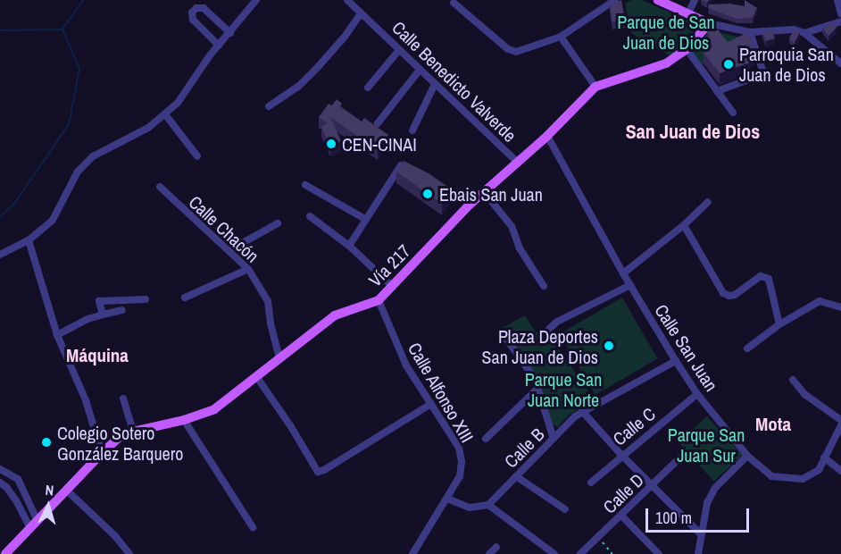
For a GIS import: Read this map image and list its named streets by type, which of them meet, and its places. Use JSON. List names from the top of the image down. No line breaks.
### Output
{"streets":{"main road":["Vía 217"],"street":["Calle Benedicto Valverde","Calle Chacón","Calle San Juan","Calle Alfonso XIII","Calle C","Calle B","Calle D"]},"crossings":[["Calle Benedicto Valverde","Vía 217"],["Calle Chacón","Vía 217"],["Vía 217","Calle San Juan"],["Vía 217","Calle Alfonso XIII"],["Calle San Juan","Calle C"],["Calle San Juan","Calle B"]],"districts":["San Juan de Dios","Máquina","Mota"],"parks":["Parque de San Juan de Dios","Parque San Juan Norte","Parque San Juan Sur"],"places":["Parroquia San Juan de Dios","CEN-CINAI","Ebais San Juan","Plaza Deportes San Juan de Dios","Colegio Sotero González Barquero"],"scale_bar":"100 m","north":"top"}
